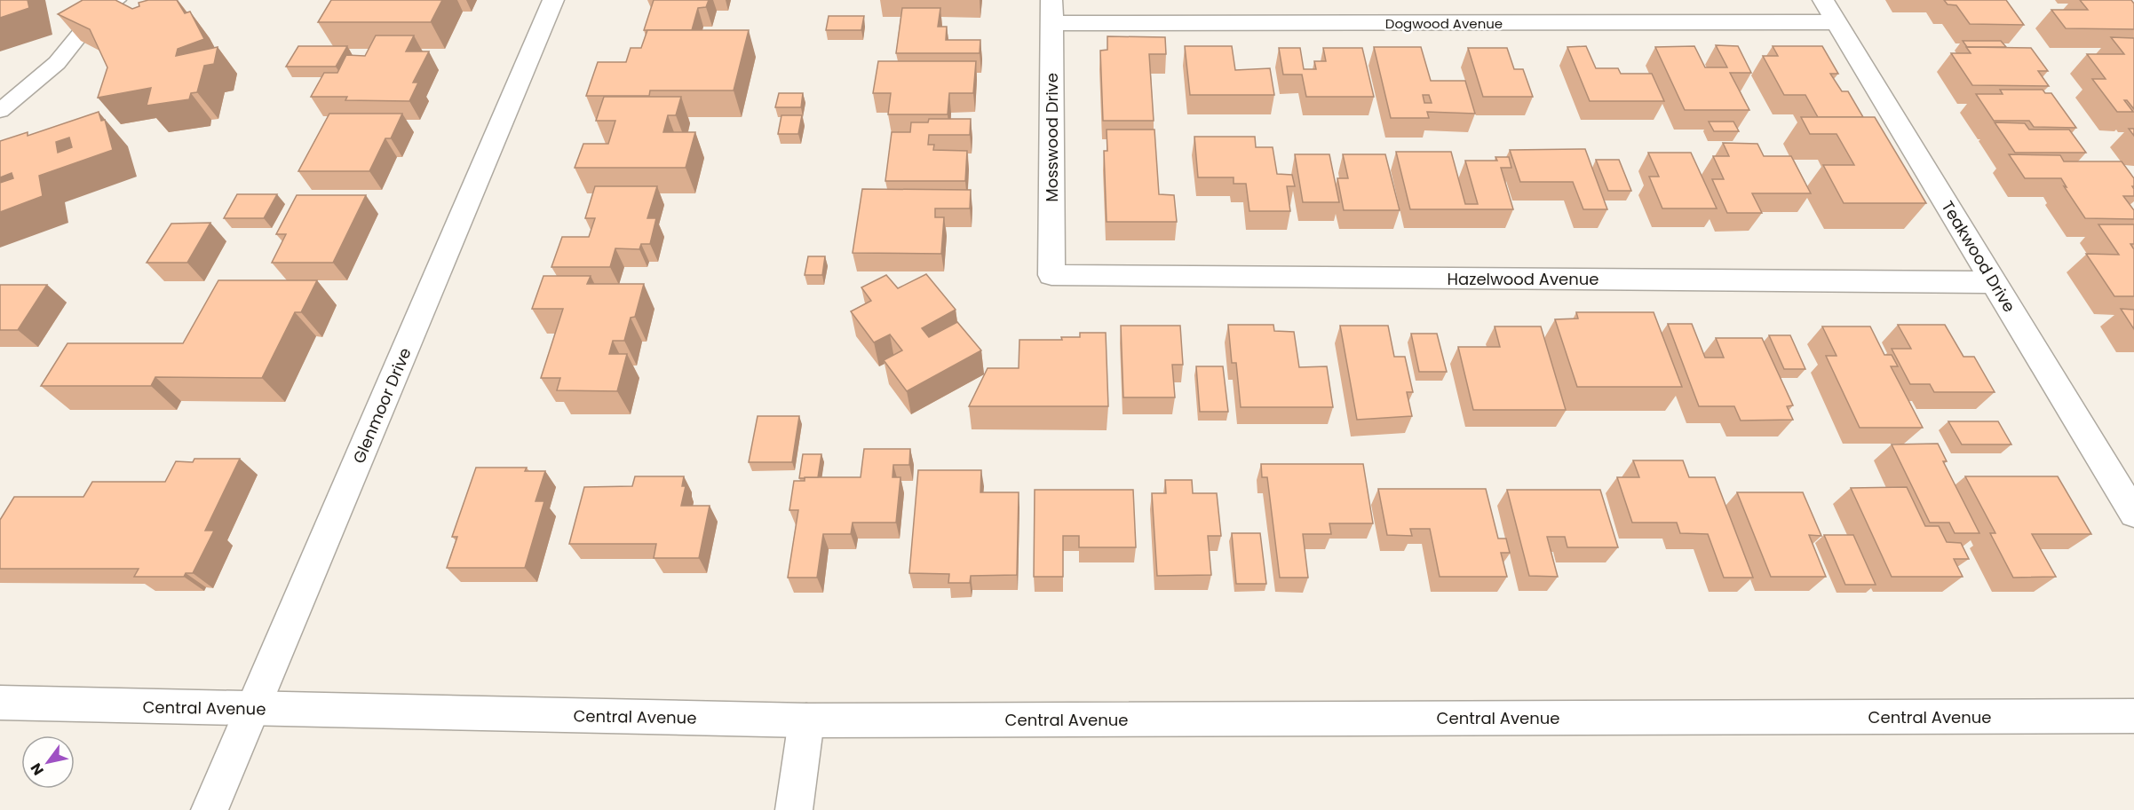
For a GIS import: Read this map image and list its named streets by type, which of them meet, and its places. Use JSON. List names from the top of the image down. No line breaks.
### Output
{"streets":{"street":["Dogwood Avenue","Mosswood Drive","Teakwood Drive","Hazelwood Avenue","Glenmoor Drive","Central Avenue"]},"crossings":[["Dogwood Avenue","Mosswood Drive"],["Dogwood Avenue","Teakwood Drive"],["Mosswood Drive","Hazelwood Avenue"],["Teakwood Drive","Hazelwood Avenue"],["Glenmoor Drive","Central Avenue"]],"north":"bottom left"}
